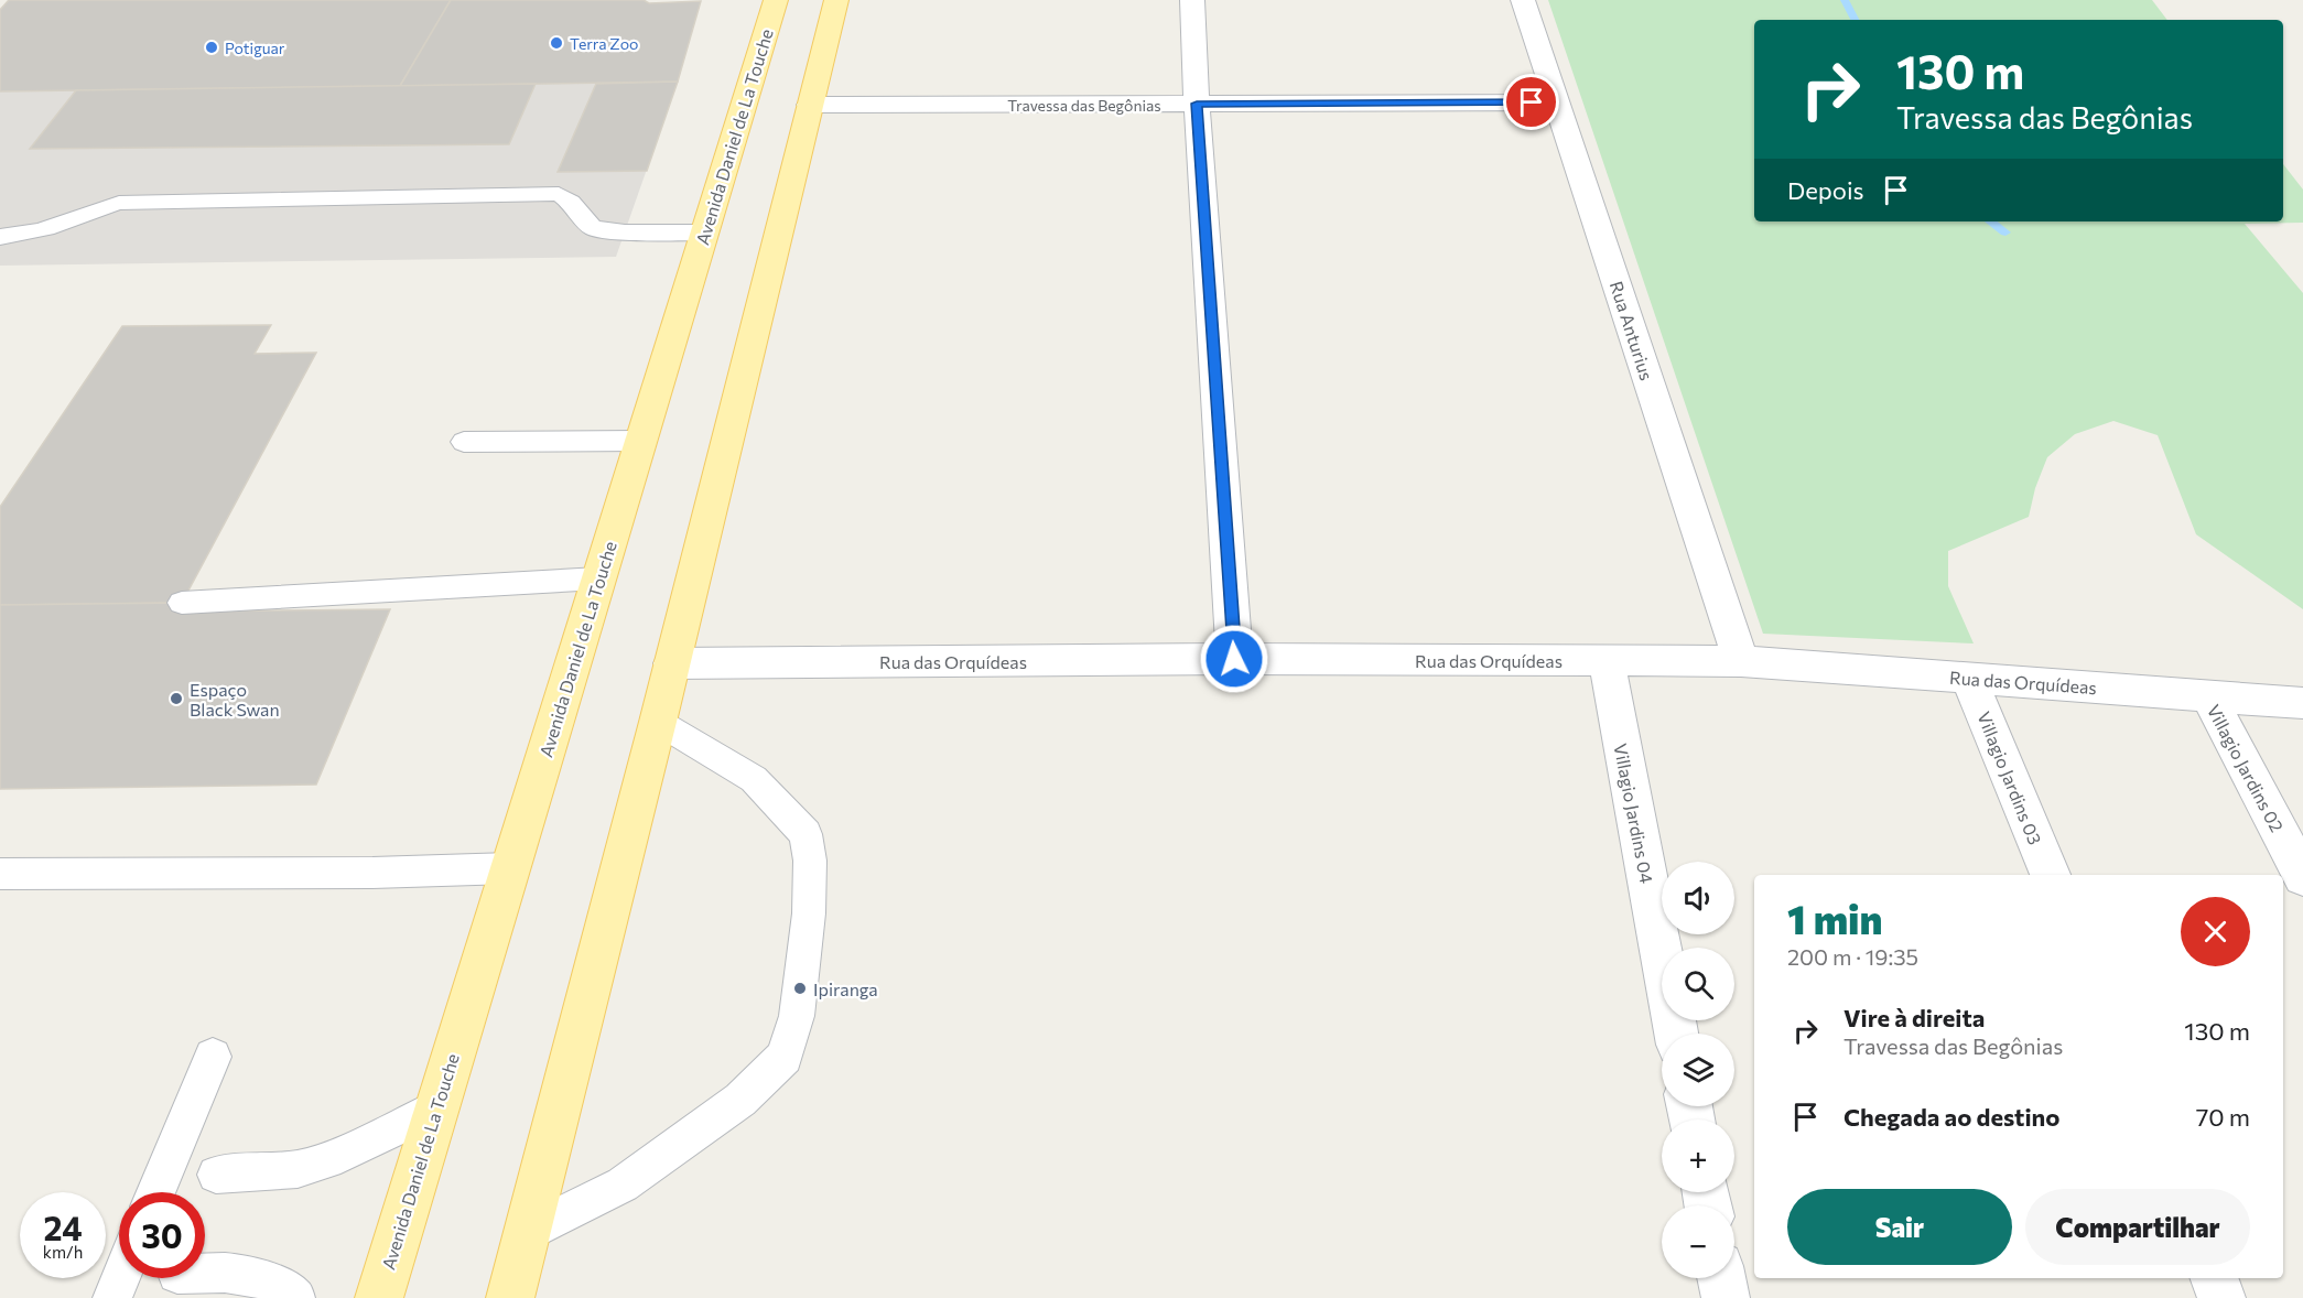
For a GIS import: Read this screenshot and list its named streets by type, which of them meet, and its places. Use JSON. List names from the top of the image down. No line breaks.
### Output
{"streets":{"main road":["Avenida Daniel de La Touche"],"street":["Travessa das Begônias","Rua Anturius","Rua das Orquídeas","Villagio Jardins 02","Villagio Jardins 03","Villagio Jardins 04"]},"crossings":[["Travessa das Begônias","Rua Anturius"],["Rua Anturius","Rua das Orquídeas"],["Rua das Orquídeas","Villagio Jardins 02"],["Rua das Orquídeas","Villagio Jardins 03"],["Rua das Orquídeas","Villagio Jardins 04"]],"places":["Terra Zoo","Potiguar","Espaço Black Swan","Ipiranga"],"page":{"turn":["130 m","Travessa das Begônias"],"then":"Depois","map_buttons":["+","−"],"heading":["1 min","200 m · 19:35"],"list":[{"name":"Vire à direita","note":"Travessa das Begônias","value":"130 m"},{"name":"Chegada ao destino","value":"70 m"}],"buttons":["Sair","Compartilhar"],"speed":"24 km/h","limit":"30"}}
